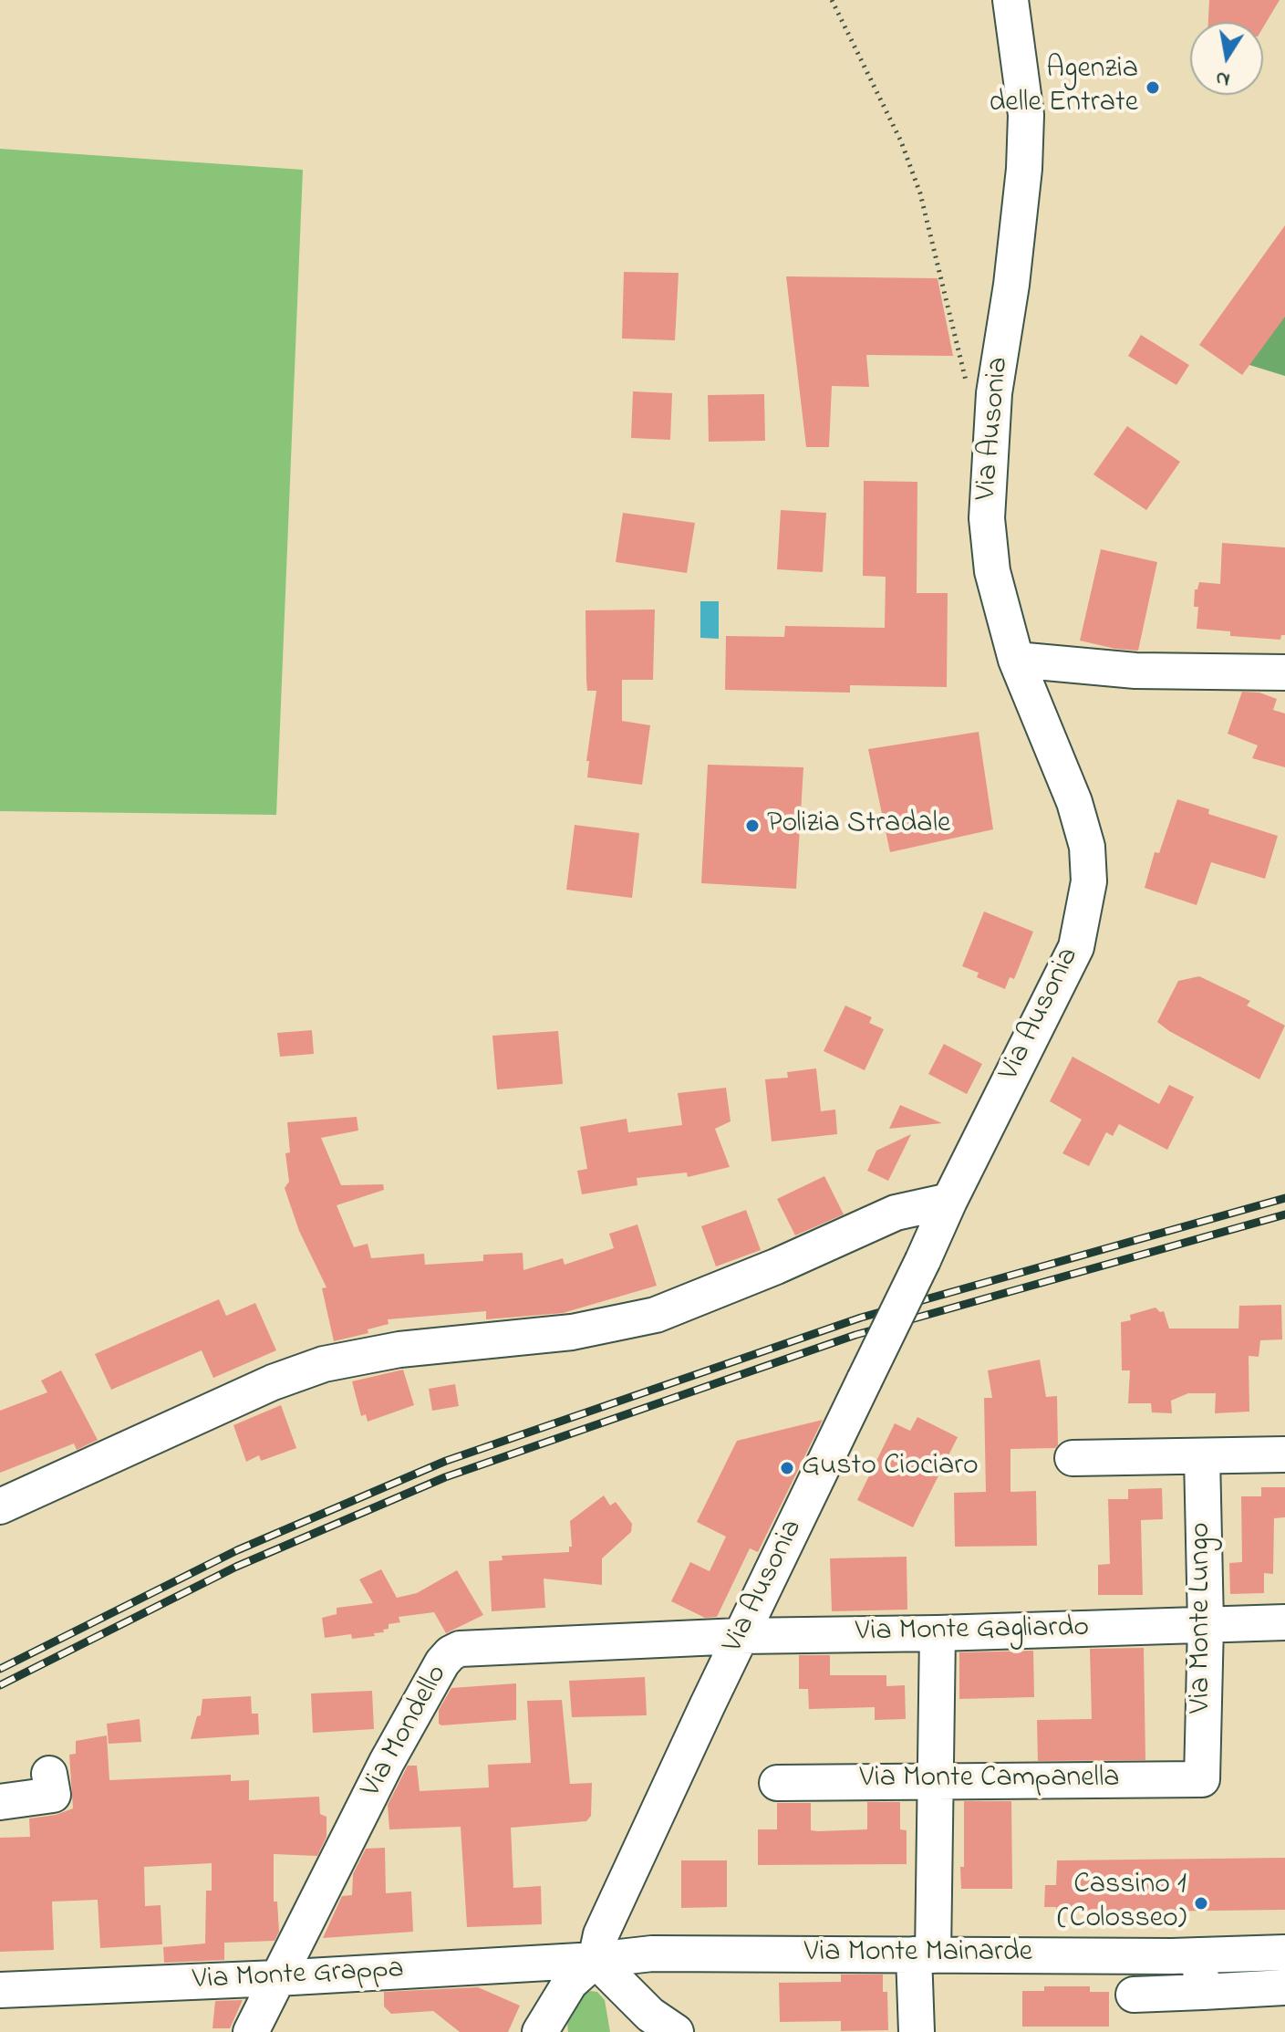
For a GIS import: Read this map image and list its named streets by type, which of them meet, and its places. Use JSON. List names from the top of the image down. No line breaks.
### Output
{"streets":{"street":["Via Ausonia","Via Monte Lungo","Via Monte Gagliardo","Via Mondello","Via Monte Campanella","Via Monte Mainarde","Via Monte Grappa"]},"crossings":[["Via Ausonia","Via Monte Gagliardo"],["Via Ausonia","Via Mondello"],["Via Ausonia","Via Monte Mainarde"],["Via Ausonia","Via Monte Grappa"],["Via Monte Lungo","Via Monte Gagliardo"],["Via Monte Lungo","Via Monte Campanella"],["Via Monte Gagliardo","Via Mondello"],["Via Mondello","Via Monte Grappa"],["Via Monte Mainarde","Via Monte Grappa"]],"places":["Agenzia delle Entrate","Polizia Stradale","Gusto Ciociaro","Cassino 1 (Colosseo)"],"north":"bottom"}
